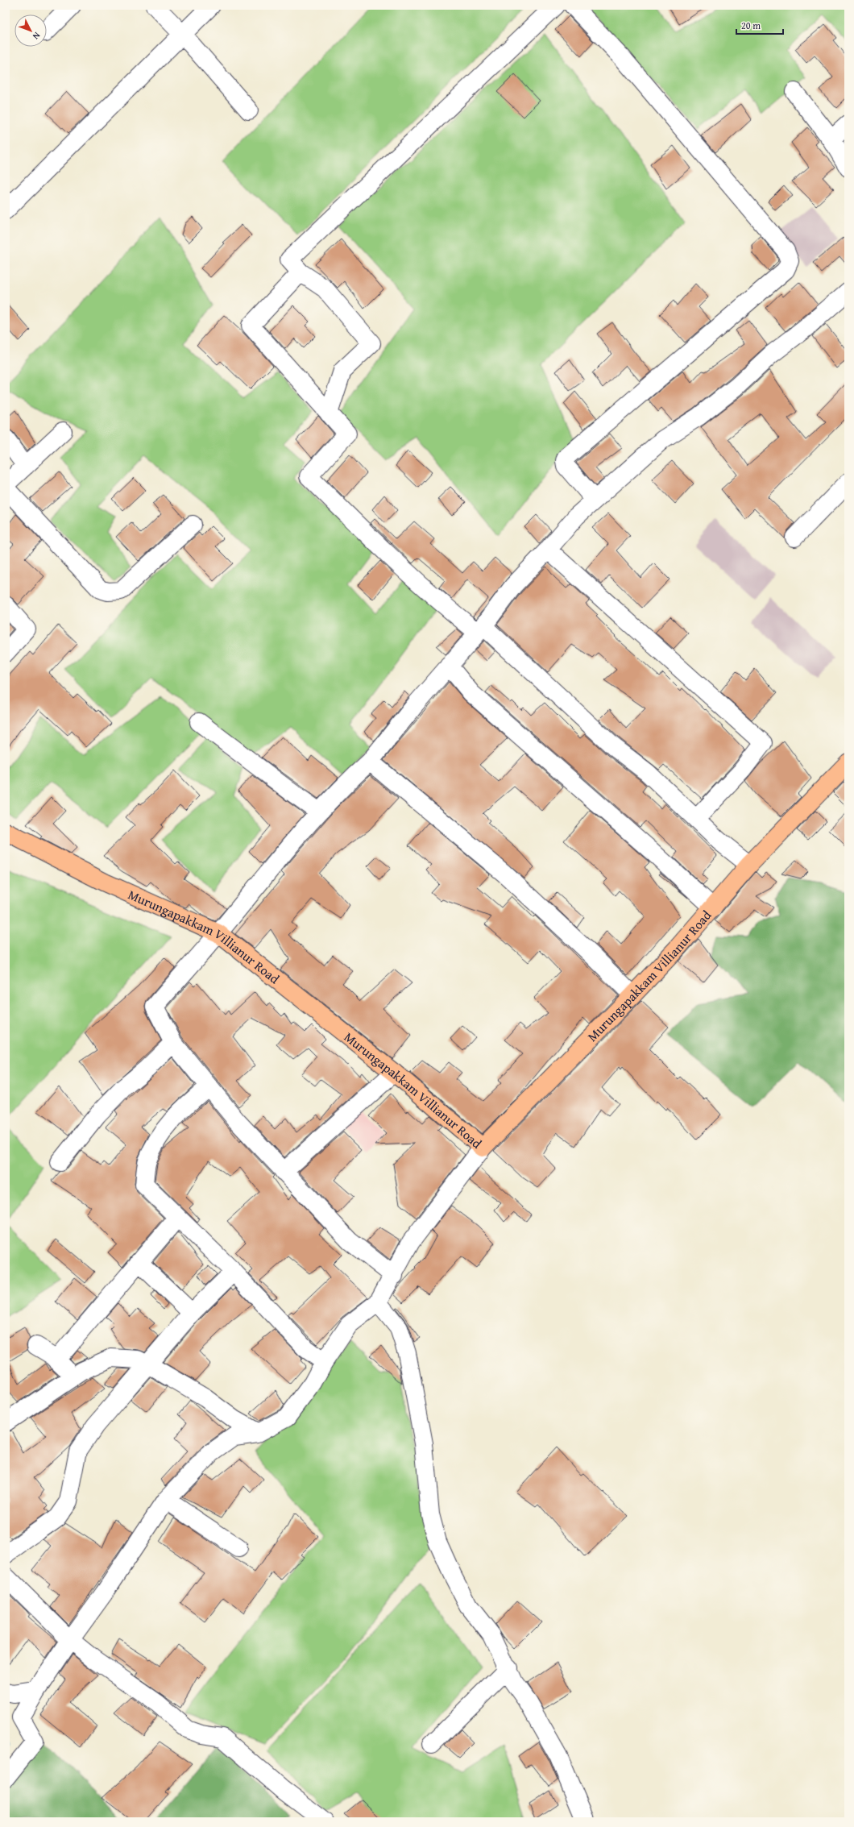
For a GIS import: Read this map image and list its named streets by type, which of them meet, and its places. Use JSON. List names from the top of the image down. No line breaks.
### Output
{"streets":{"main road":["Murungapakkam Villianur Road"]},"scale_bar":"20 m","north":"bottom right"}
